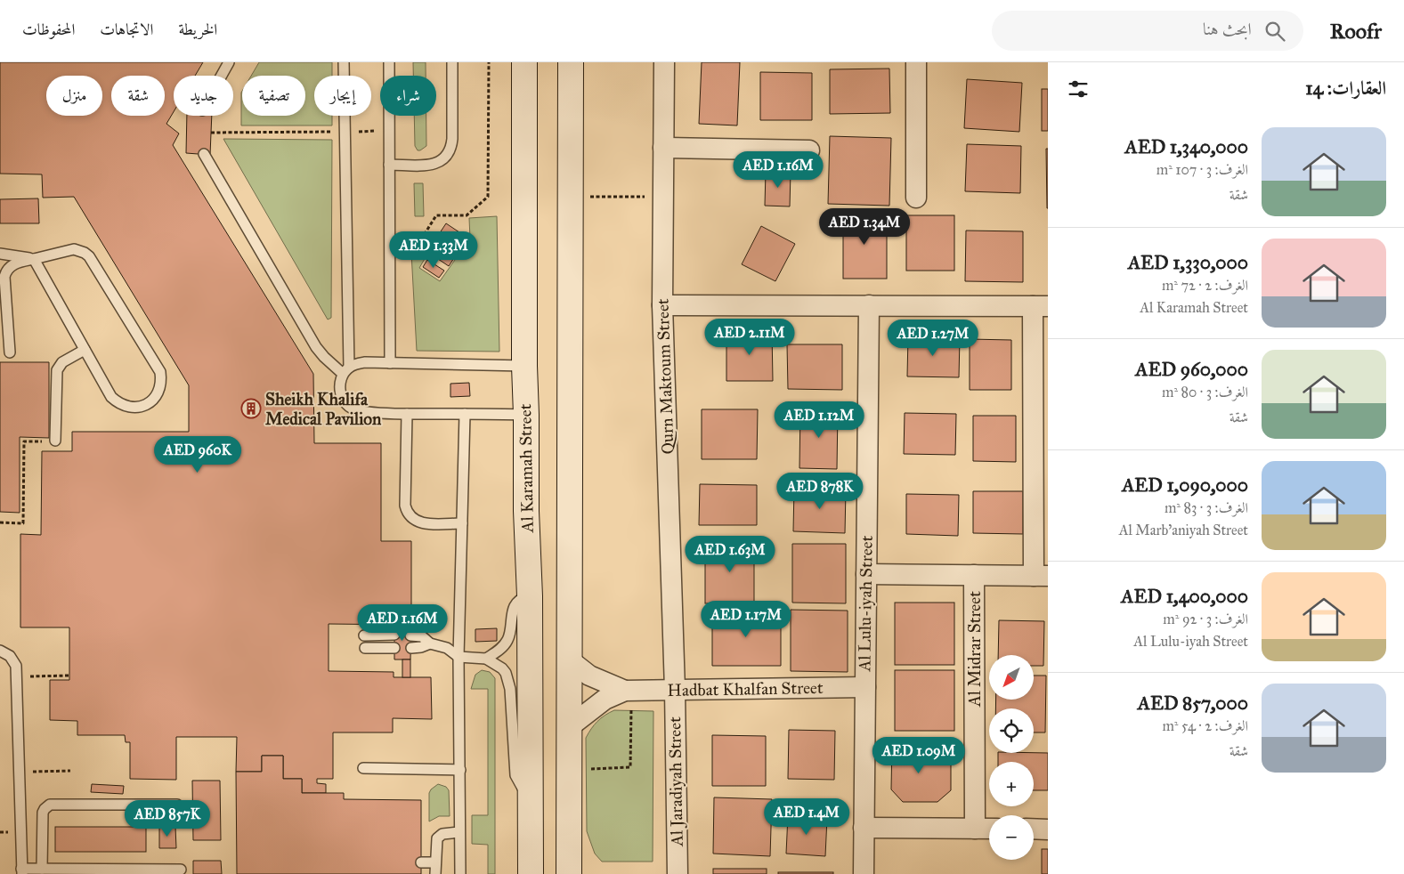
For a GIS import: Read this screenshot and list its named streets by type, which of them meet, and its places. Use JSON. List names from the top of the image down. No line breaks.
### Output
{"streets":{"main road":["Al Karamah Street"],"street":["Qurn Maktoum Street","Al Lulu-iyah Street","Al Midrar Street","Hadbat Khalfan Street","Al Jaradiyah Street"]},"crossings":[["Qurn Maktoum Street","Hadbat Khalfan Street"],["Qurn Maktoum Street","Al Jaradiyah Street"],["Al Lulu-iyah Street","Hadbat Khalfan Street"],["Hadbat Khalfan Street","Al Jaradiyah Street"]],"places":{"building":["Sheikh Khalifa Medical Pavilion"]},"north":"bottom left","page":{"header":"Roofr","search":"ابحث هنا","nav":["الخريطة","الاتجاهات","المحفوظات"],"heading":"العقارات: 14","chip":["شراء","إيجار","تصفية","جديد","شقة","منزل"],"list":[{"name":"AED 1,340,000","note":"الغرف: 3 · 107 m² · شقة"},{"name":"AED 1,330,000","note":"الغرف: 2 · 72 m² · Al Karamah Street"},{"name":"AED 960,000","note":"الغرف: 3 · 80 m² · شقة"},{"name":"AED 1,090,000","note":"الغرف: 3 · 83 m² · Al Marb'aniyah Street"},{"name":"AED 1,400,000","note":"الغرف: 3 · 92 m² · Al Lulu-iyah Street"},{"name":"AED 857,000","note":"الغرف: 2 · 54 m² · شقة"}],"price":["AED 1.16M","AED 1.34M","AED 1.33M","AED 2.11M","AED 1.27M","AED 1.12M","AED 960K","AED 878K","AED 1.63M","AED 1.17M","AED 1.16M","AED 1.09M","AED 1.4M","AED 857K"],"map_buttons":["+","−"]}}
